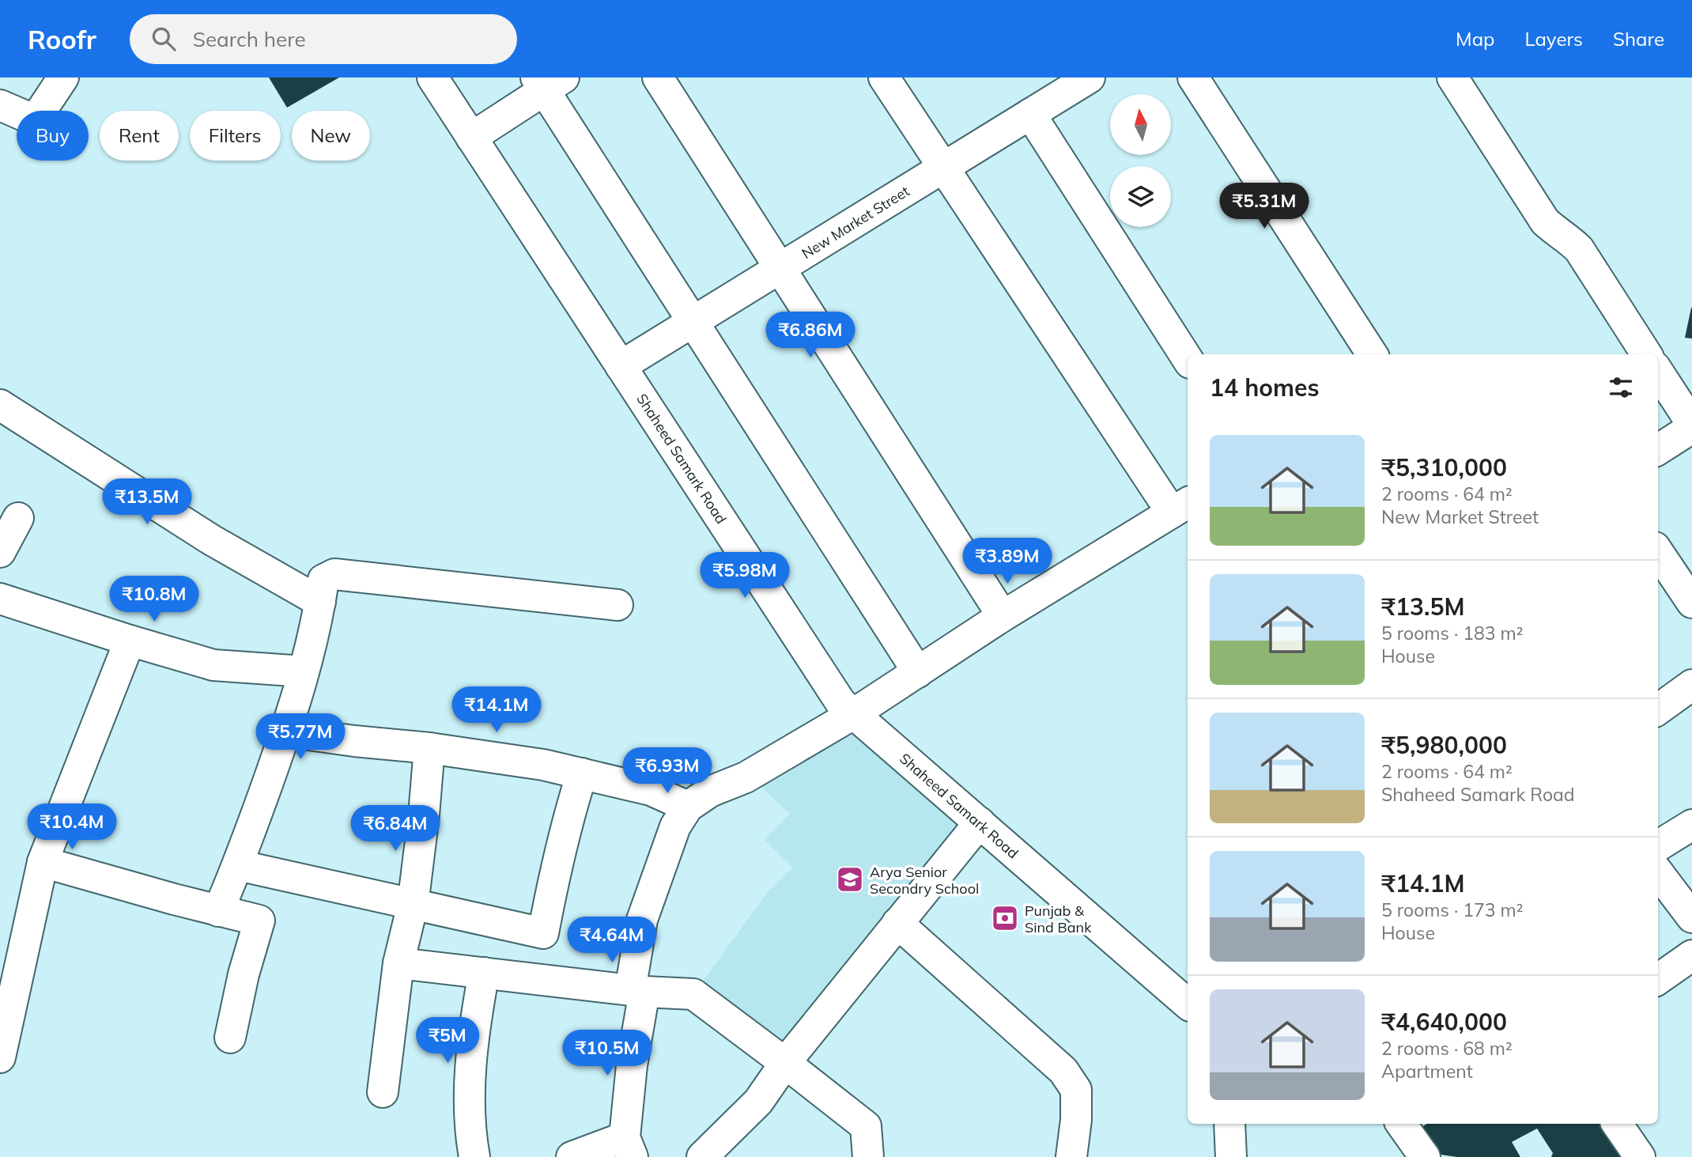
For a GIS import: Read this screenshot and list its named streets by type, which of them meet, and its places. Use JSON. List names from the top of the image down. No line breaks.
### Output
{"streets":{"street":["New Market Street","Shaheed Samark Road"]},"crossings":[["New Market Street","Shaheed Samark Road"]],"places":{"school or university":["Arya Senior Secondry School"],"bank":["Punjab & Sind Bank"]},"north":"top","page":{"header":"Roofr","search":"Search here","nav":["Map","Layers","Share"],"chip":["Buy","Rent","Filters","New"],"price":["₹5.31M","₹6.86M","₹13.5M","₹3.89M","₹5.98M","₹10.8M","₹14.1M","₹5.77M","₹6.93M","₹10.4M","₹6.84M","₹4.64M","₹5M","₹10.5M"],"heading":"14 homes","list":[{"name":"₹5,310,000","note":"2 rooms · 64 m² · New Market Street"},{"name":"₹13.5M","note":"5 rooms · 183 m² · House"},{"name":"₹5,980,000","note":"2 rooms · 64 m² · Shaheed Samark Road"},{"name":"₹14.1M","note":"5 rooms · 173 m² · House"},{"name":"₹4,640,000","note":"2 rooms · 68 m² · Apartment"}]}}
